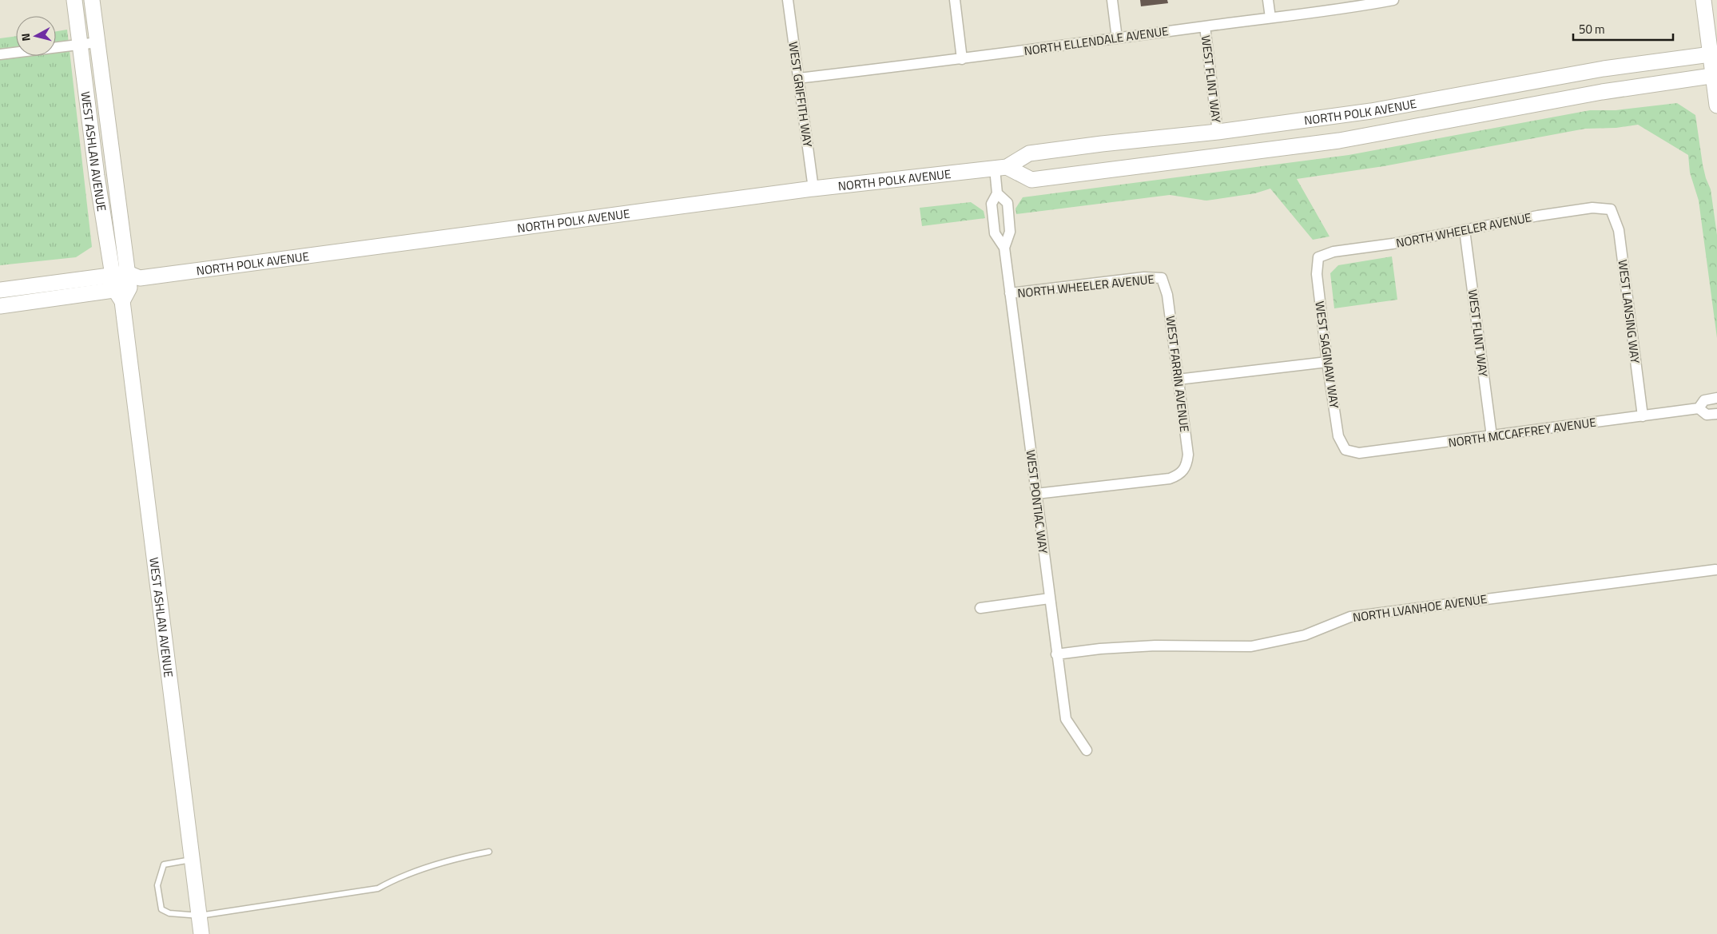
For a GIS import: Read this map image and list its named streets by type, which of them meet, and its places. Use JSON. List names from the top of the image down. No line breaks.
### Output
{"streets":{"main road":["NORTH POLK AVENUE","WEST ASHLAN AVENUE"],"street":["NORTH ELLENDALE AVENUE","WEST FLINT WAY","WEST GRIFFITH WAY","NORTH WHEELER AVENUE","WEST LANSING WAY","WEST SAGINAW WAY","WEST FARRIN AVENUE","NORTH MCCAFFREY AVENUE","WEST PONTIAC WAY","NORTH LVANHOE AVENUE"]},"crossings":[["NORTH ELLENDALE AVENUE","WEST FLINT WAY"],["NORTH ELLENDALE AVENUE","WEST GRIFFITH WAY"],["WEST FLINT WAY","NORTH POLK AVENUE"],["WEST FLINT WAY","NORTH WHEELER AVENUE"],["WEST FLINT WAY","NORTH MCCAFFREY AVENUE"],["WEST GRIFFITH WAY","NORTH POLK AVENUE"],["NORTH POLK AVENUE","WEST ASHLAN AVENUE"],["NORTH POLK AVENUE","WEST PONTIAC WAY"],["NORTH WHEELER AVENUE","WEST LANSING WAY"],["NORTH WHEELER AVENUE","WEST SAGINAW WAY"],["NORTH WHEELER AVENUE","WEST FARRIN AVENUE"],["NORTH WHEELER AVENUE","WEST PONTIAC WAY"],["WEST LANSING WAY","NORTH MCCAFFREY AVENUE"],["WEST SAGINAW WAY","NORTH MCCAFFREY AVENUE"],["WEST FARRIN AVENUE","WEST PONTIAC WAY"],["WEST PONTIAC WAY","NORTH LVANHOE AVENUE"]],"scale_bar":"50 m","north":"left"}
